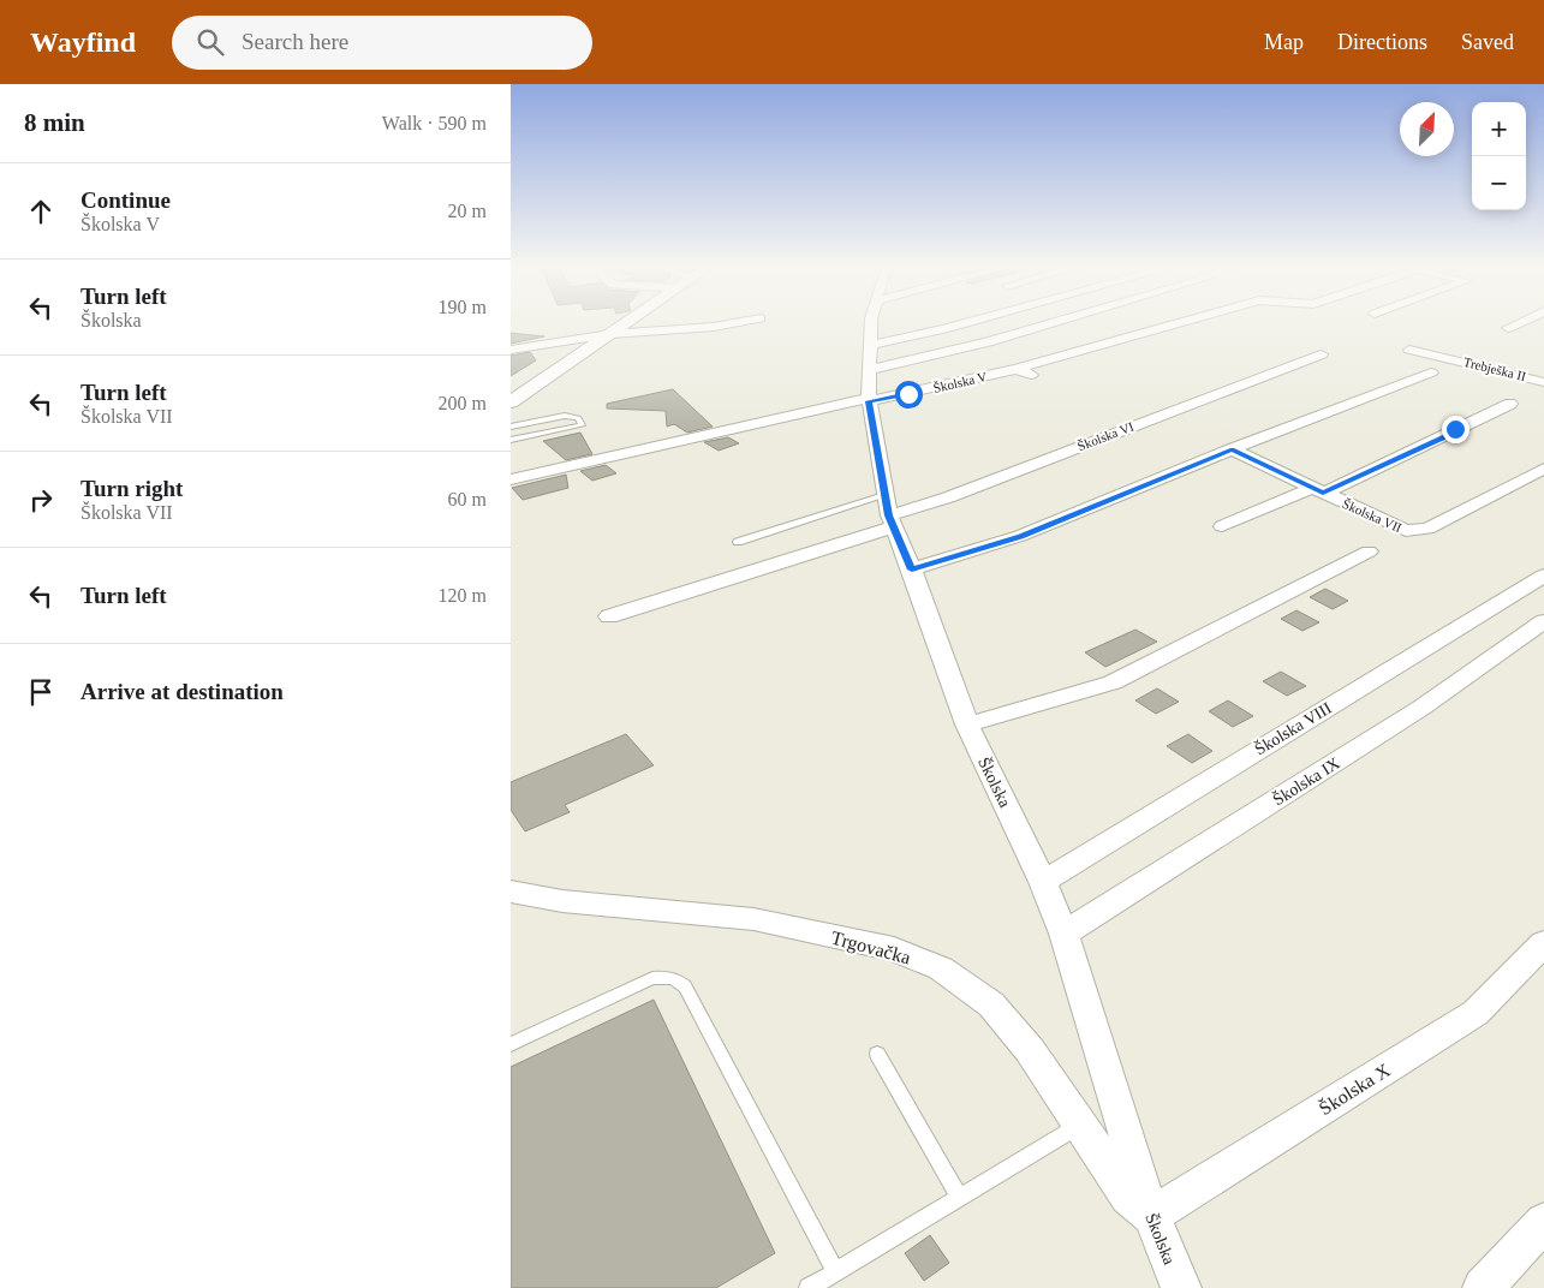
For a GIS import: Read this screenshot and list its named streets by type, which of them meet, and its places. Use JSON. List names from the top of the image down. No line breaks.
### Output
{"streets":{"street":["Trebješka II","Školska V","Školska VI","Školska VII","Školska VIII","Školska IX","Školska","Trgovačka","Školska X"]},"crossings":[["Školska V","Školska"],["Školska VI","Školska"],["Školska VIII","Školska"],["Školska IX","Školska"],["Školska","Trgovačka"],["Školska","Školska X"],["Trgovačka","Školska X"]],"north":"top right","page":{"header":"Wayfind","search":"Search here","nav":["Map","Directions","Saved"],"heading":["8 min","Walk · 590 m"],"map_buttons":["+","−"],"list":[["Continue","Školska V","20 m"],["Turn left","Školska","190 m"],["Turn left","Školska VII","200 m"],["Turn right","Školska VII","60 m"],["Turn left","120 m"],"Arrive at destination"]}}
